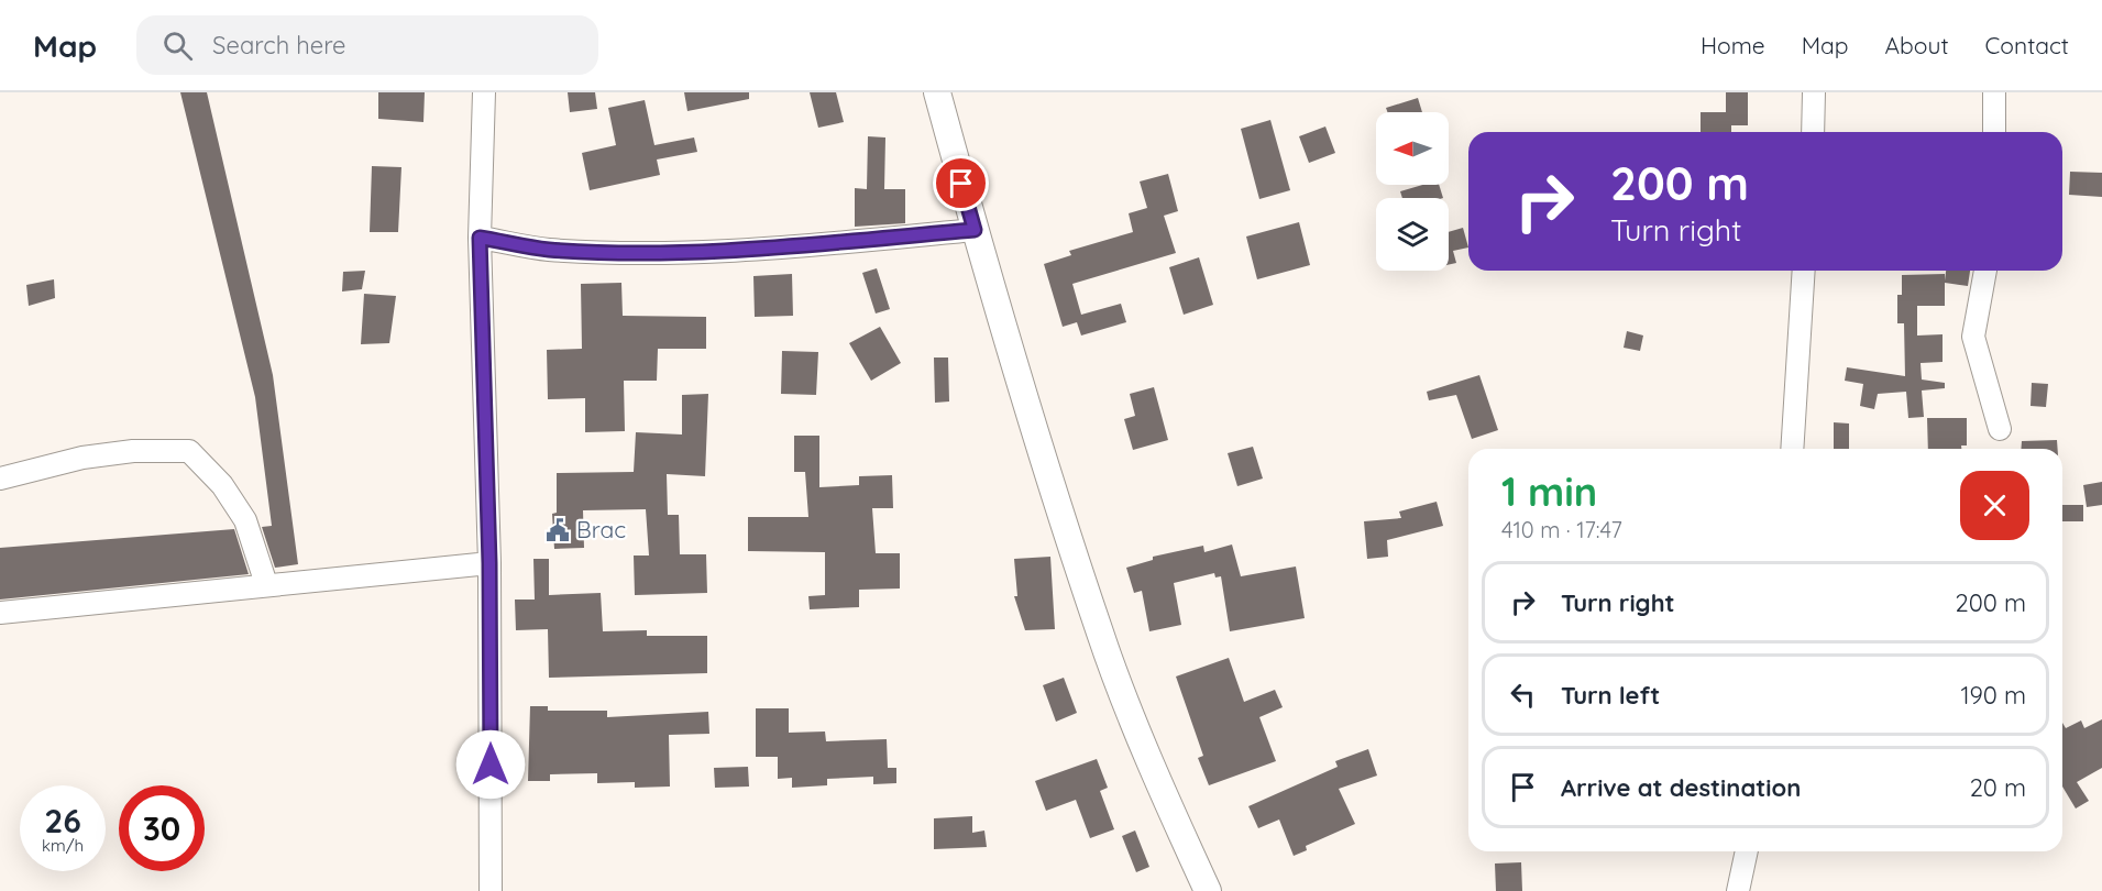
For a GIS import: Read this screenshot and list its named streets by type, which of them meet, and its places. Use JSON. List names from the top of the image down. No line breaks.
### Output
{"places":{"public building":["Brac"]},"north":"left","page":{"header":"Map","search":"Search here","nav":["Home","Map","About","Contact"],"turn":["200 m","Turn right"],"heading":["1 min","410 m · 17:47"],"list":[{"name":"Turn right","value":"200 m"},{"name":"Turn left","value":"190 m"},{"name":"Arrive at destination","value":"20 m"}],"speed":"26 km/h","limit":"30"}}
